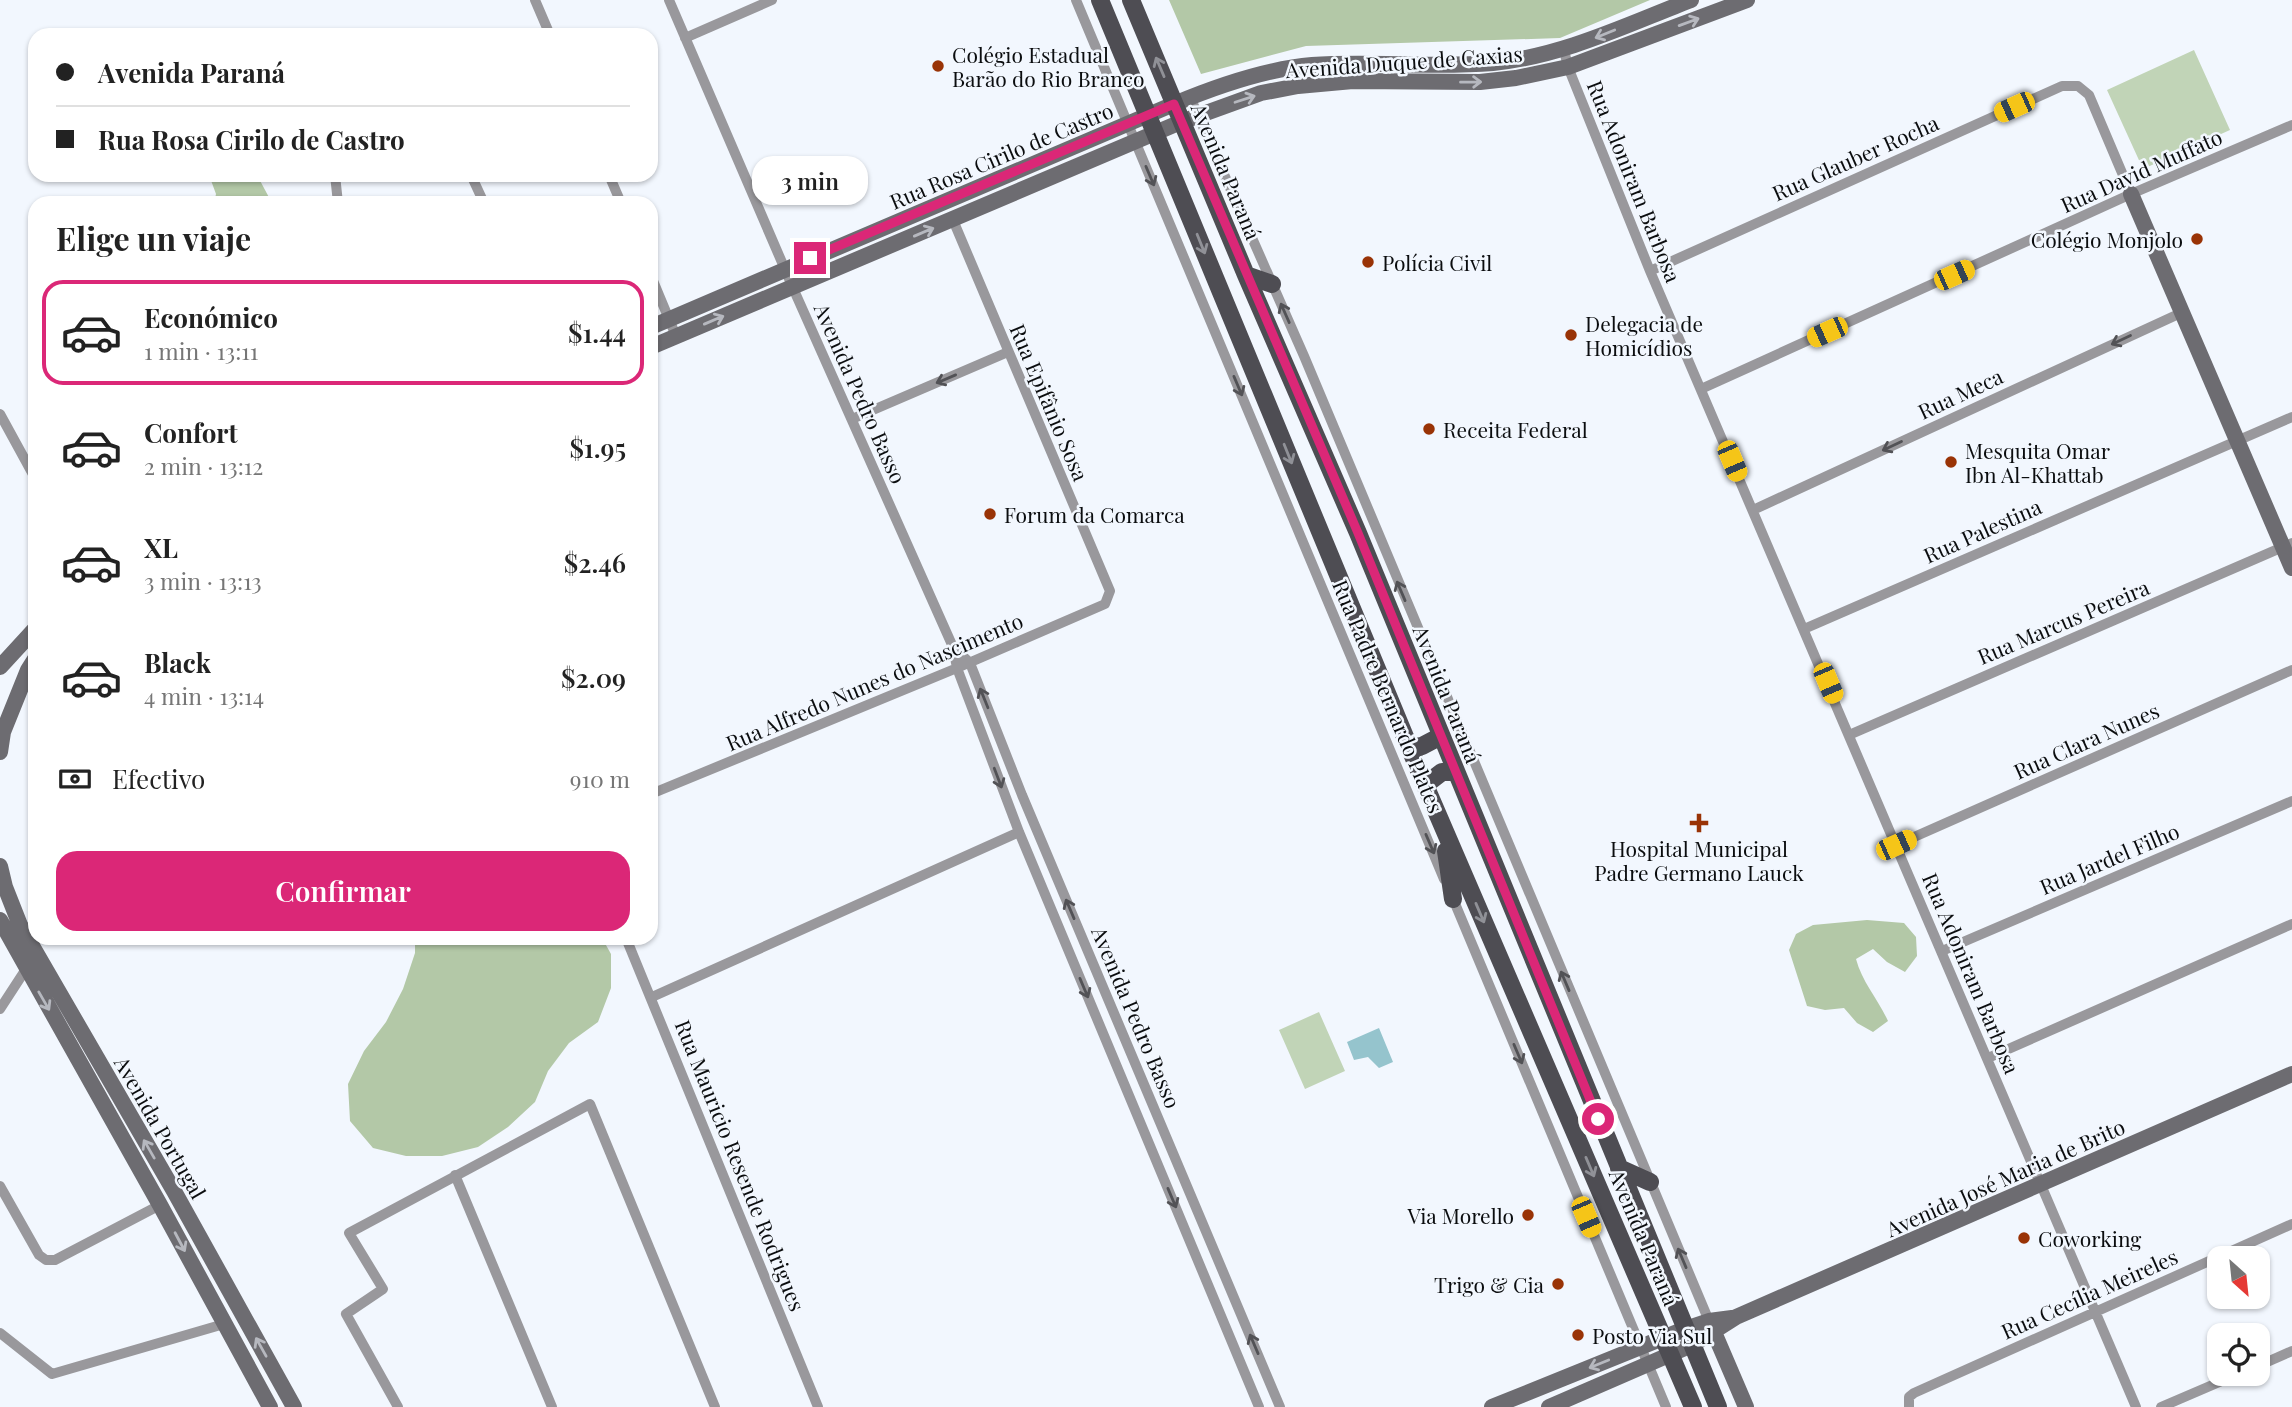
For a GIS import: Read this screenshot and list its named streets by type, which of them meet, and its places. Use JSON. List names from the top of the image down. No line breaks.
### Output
{"streets":{"main road":["Avenida Duque de Caxias","Rua Rosa Cirilo de Castro","Avenida Paraná","Avenida Portugal","Avenida José Maria de Brito"],"street":["Rua Glauber Rocha","Rua David Muffato","Rua Adoniram Barbosa","Avenida Pedro Basso","Rua Meca","Rua Epifânio Sosa","Rua Palestina","Rua Marcus Pereira","Rua Alfredo Nunes do Nascimento","Rua Padre Bernardo Plates","Rua Clara Nunes","Rua Jardel Filho","Rua Mauricio Resende Rodrigues","Rua Cecília Meireles"]},"crossings":[["Avenida Duque de Caxias","Rua Rosa Cirilo de Castro"],["Avenida Duque de Caxias","Avenida Paraná"],["Avenida Duque de Caxias","Rua Adoniram Barbosa"],["Avenida Duque de Caxias","Avenida Pedro Basso"],["Avenida Duque de Caxias","Rua Epifânio Sosa"],["Avenida Duque de Caxias","Rua Padre Bernardo Plates"],["Rua Rosa Cirilo de Castro","Avenida Paraná"],["Rua Rosa Cirilo de Castro","Avenida Pedro Basso"],["Rua Rosa Cirilo de Castro","Rua Padre Bernardo Plates"],["Rua Glauber Rocha","Rua David Muffato"],["Rua Glauber Rocha","Rua Adoniram Barbosa"],["Rua David Muffato","Rua Adoniram Barbosa"],["Avenida Paraná","Avenida José Maria de Brito"],["Rua Adoniram Barbosa","Rua Meca"],["Rua Adoniram Barbosa","Rua Palestina"],["Rua Adoniram Barbosa","Rua Marcus Pereira"],["Rua Adoniram Barbosa","Rua Clara Nunes"],["Rua Adoniram Barbosa","Rua Jardel Filho"],["Rua Adoniram Barbosa","Avenida José Maria de Brito"],["Rua Adoniram Barbosa","Rua Cecília Meireles"],["Avenida Pedro Basso","Rua Alfredo Nunes do Nascimento"],["Rua Epifânio Sosa","Rua Alfredo Nunes do Nascimento"],["Rua Padre Bernardo Plates","Avenida José Maria de Brito"]],"one_way":["Rua Meca"],"places":{"other":["Colégio Estadual Barão do Rio Branco","Colégio Monjolo","Polícia Civil","Delegacia de Homicídios","Receita Federal","Mesquita Omar Ibn Al-Khattab","Forum da Comarca","Via Morello","Coworking","Trigo & Cia","Posto Via Sul"],"health":["Hospital Municipal Padre Germano Lauck"]},"north":"bottom right","page":{"banner":["Avenida Paraná","Rua Rosa Cirilo de Castro"],"bubble":"3 min","heading":"Elige un viaje","list":[{"name":"Económico","note":"1 min · 13:11","value":"$1.44"},{"name":"Confort","note":"2 min · 13:12","value":"$1.95"},{"name":"XL","note":"3 min · 13:13","value":"$2.46"},{"name":"Black","note":"4 min · 13:14","value":"$2.09"}],"pay":["Efectivo","910 m"],"buttons":"Confirmar"}}
